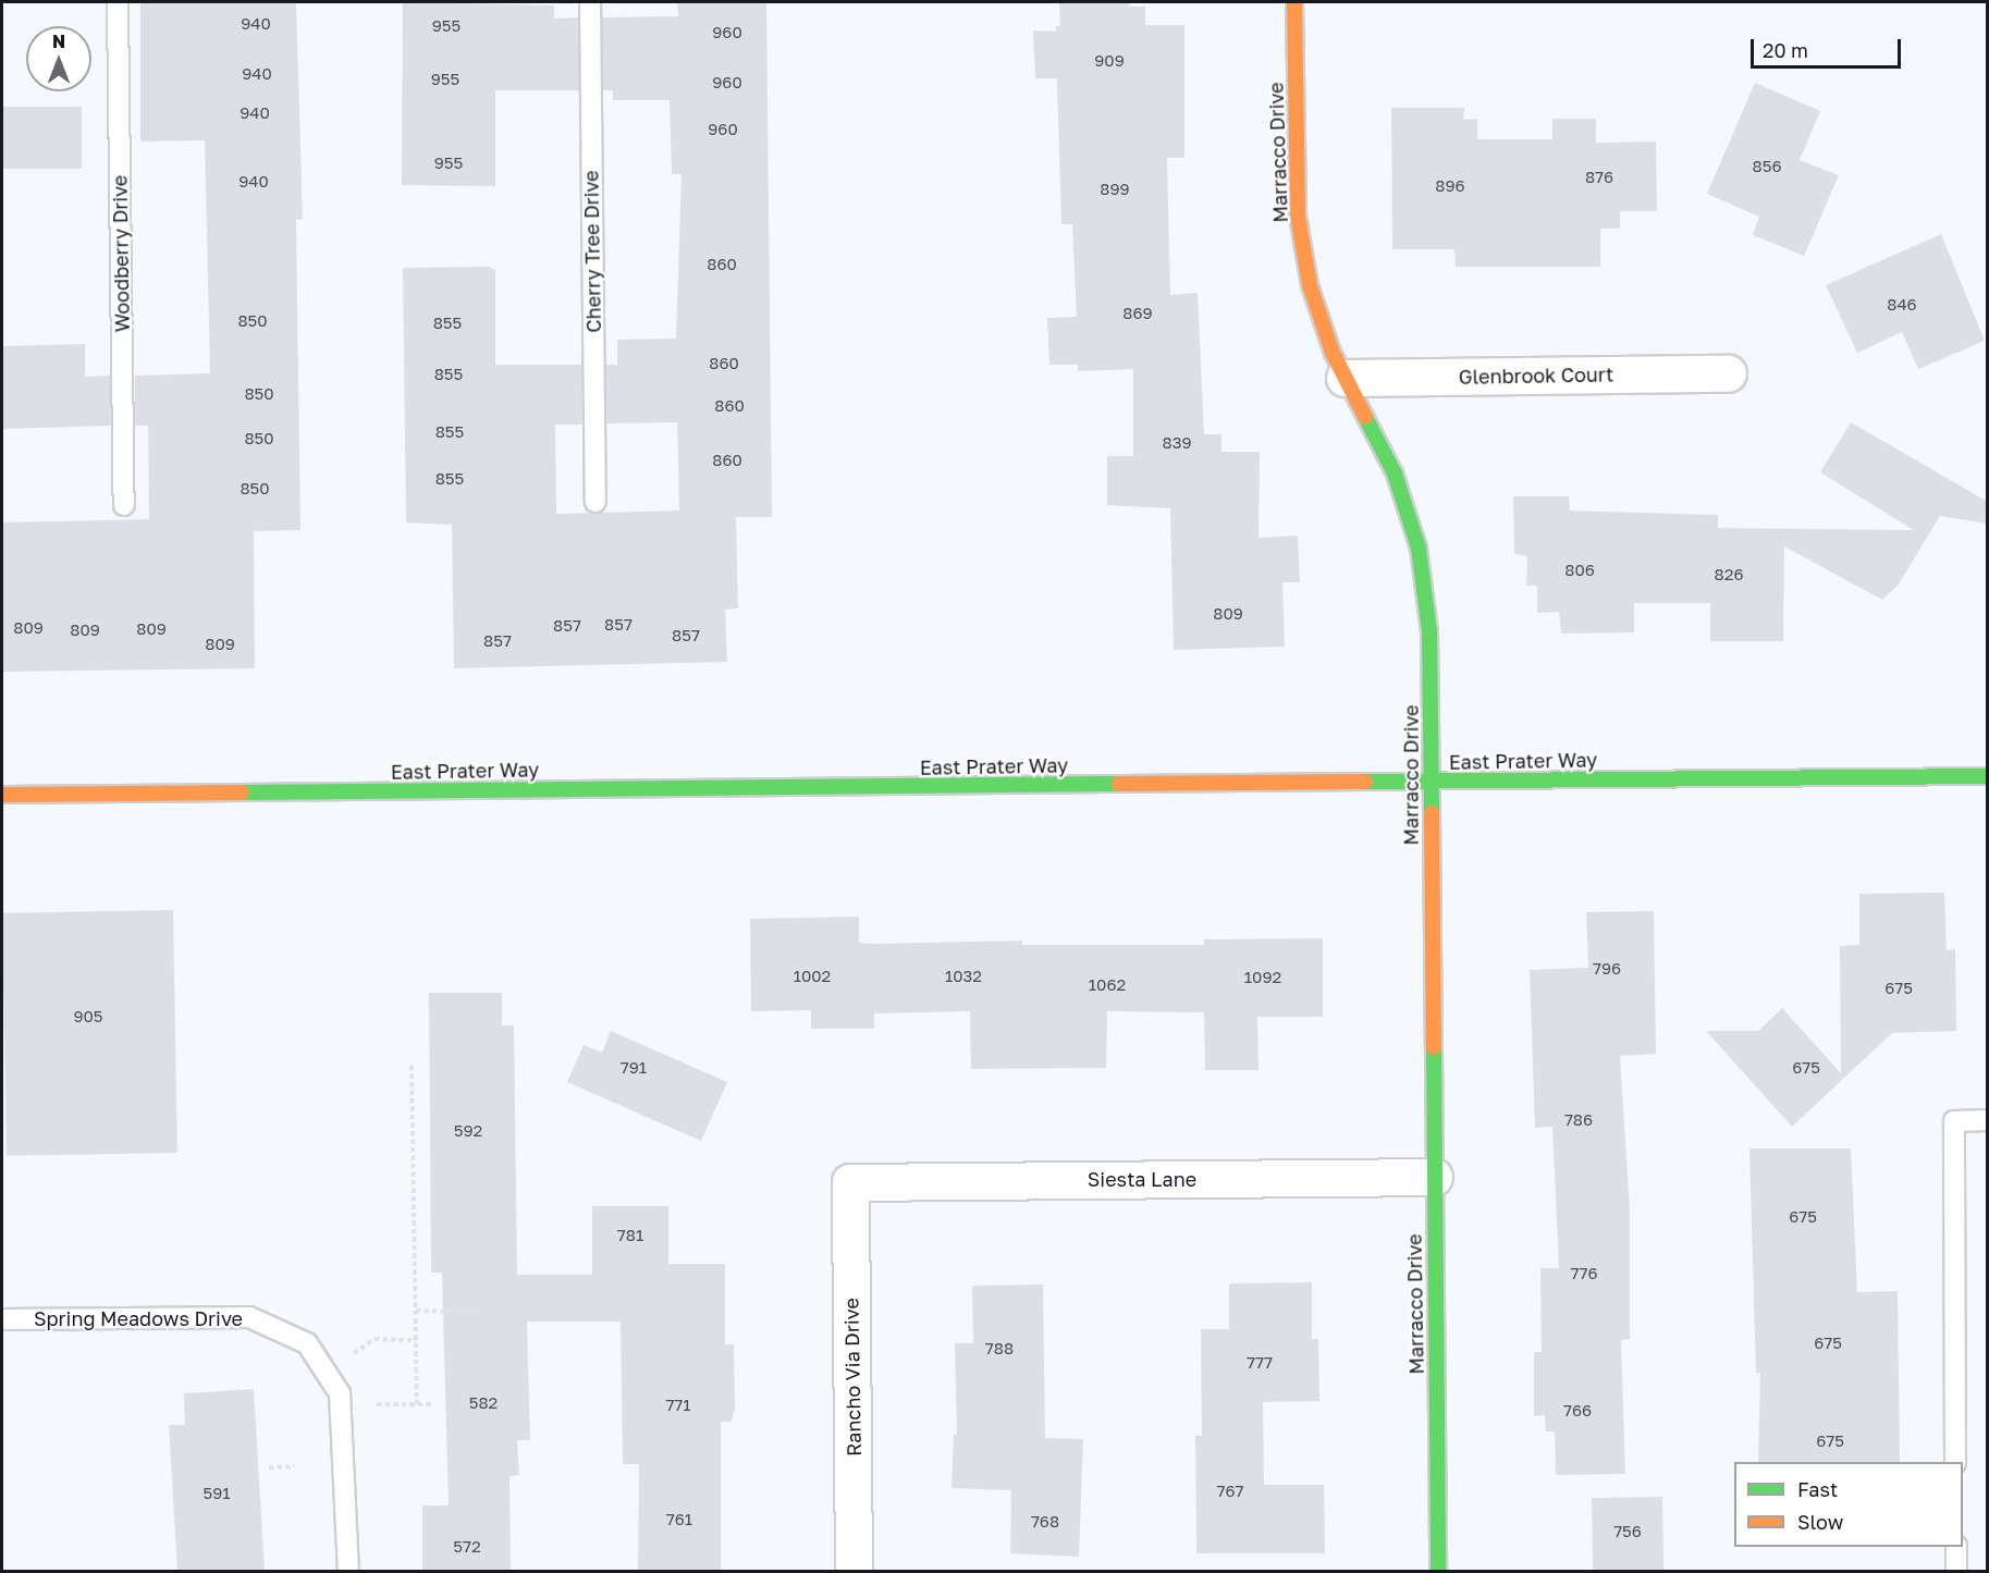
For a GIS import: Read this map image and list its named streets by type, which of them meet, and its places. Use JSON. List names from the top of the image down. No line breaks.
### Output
{"streets":{"main road":["Marracco Drive","East Prater Way"],"street":["Glenbrook Court","Siesta Lane","Rancho Via Drive"],"lane":["Cherry Tree Drive","Woodberry Drive","Spring Meadows Drive"]},"crossings":[["Marracco Drive","Glenbrook Court"],["Marracco Drive","East Prater Way"],["Marracco Drive","Siesta Lane"],["Siesta Lane","Rancho Via Drive"]],"house_numbers":["940","955","960","909","940","955","960","940","960","955","856","876","940","896","899","860","846","869","850","855","860","855","850","860","855","850","839","860","855","850","806","826","809","857","857","809","809","809","857","857","809","796","1002","1032","1092","1062","675","905","791","675","786","592","675","781","776","675","788","777","582","771","766","675","767","591","761","768","756","572"],"legend":["Fast","Slow"],"scale_bar":"20 m","north":"top"}
